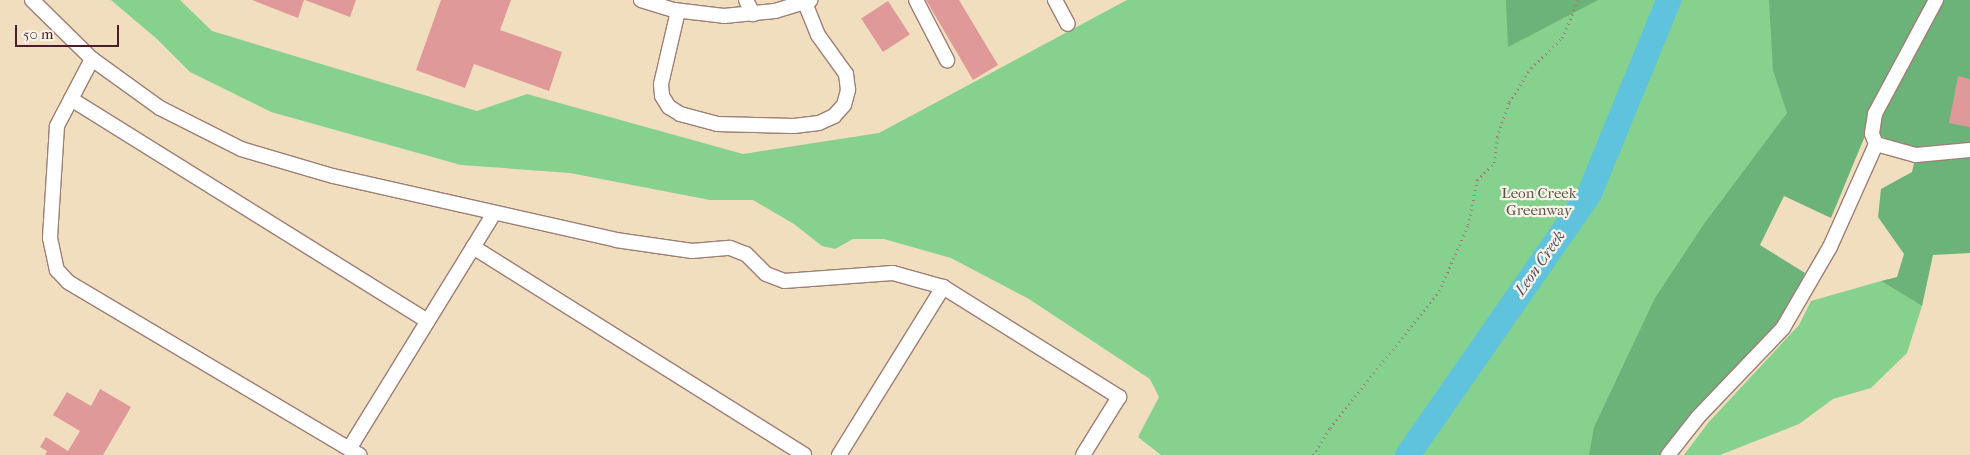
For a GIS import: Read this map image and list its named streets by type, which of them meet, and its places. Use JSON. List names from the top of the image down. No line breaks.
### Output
{"water":["Leon Creek"],"parks":["Leon Creek Greenway"],"scale_bar":"50 m"}
